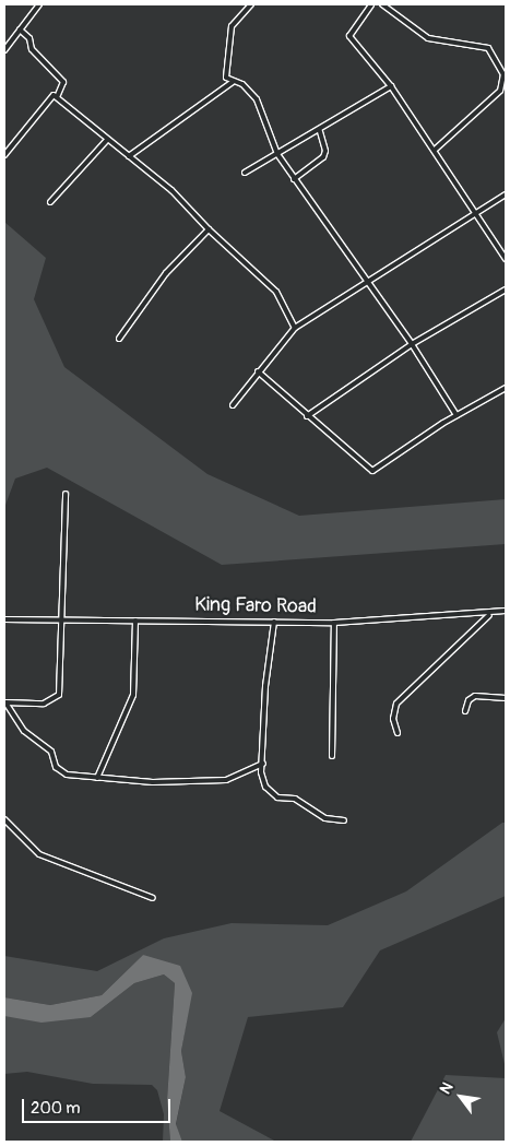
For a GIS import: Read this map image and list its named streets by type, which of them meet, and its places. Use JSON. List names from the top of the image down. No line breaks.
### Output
{"streets":{"street":["King Faro Road"]},"scale_bar":"200 m","north":"top left"}
